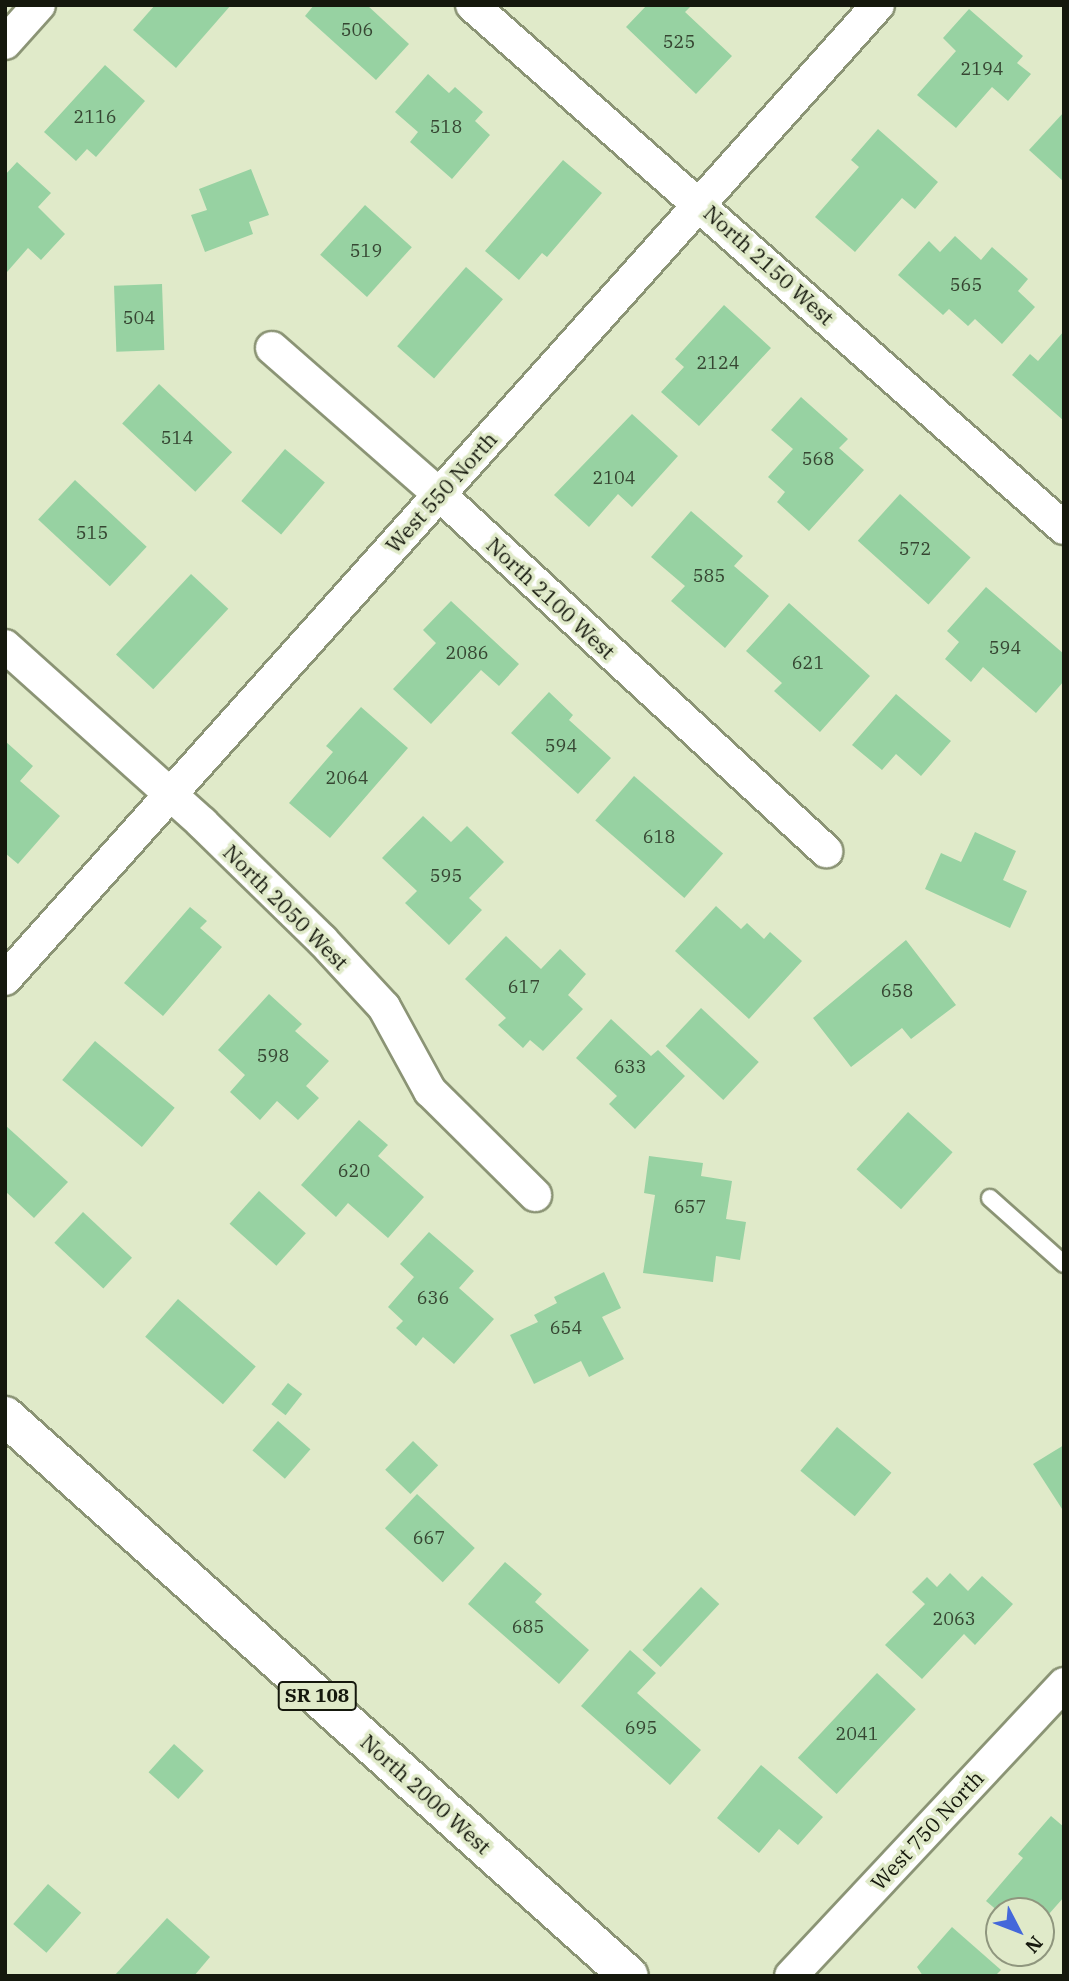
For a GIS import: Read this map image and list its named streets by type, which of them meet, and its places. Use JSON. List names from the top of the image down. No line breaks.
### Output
{"streets":{"main road":["SR 108","North 2000 West"],"street":["North 2150 West","West 550 North","North 2100 West","North 2050 West","West 750 North"]},"crossings":[["North 2150 West","West 550 North"],["West 550 North","North 2100 West"],["West 550 North","North 2050 West"]],"house_numbers":["506","525","2194","2116","518","519","565","504","2124","514","568","2104","515","572","585","594","2086","621","594","2064","618","595","617","658","598","633","620","657","636","654","667","2063","685","695","2041"],"north":"bottom right"}
